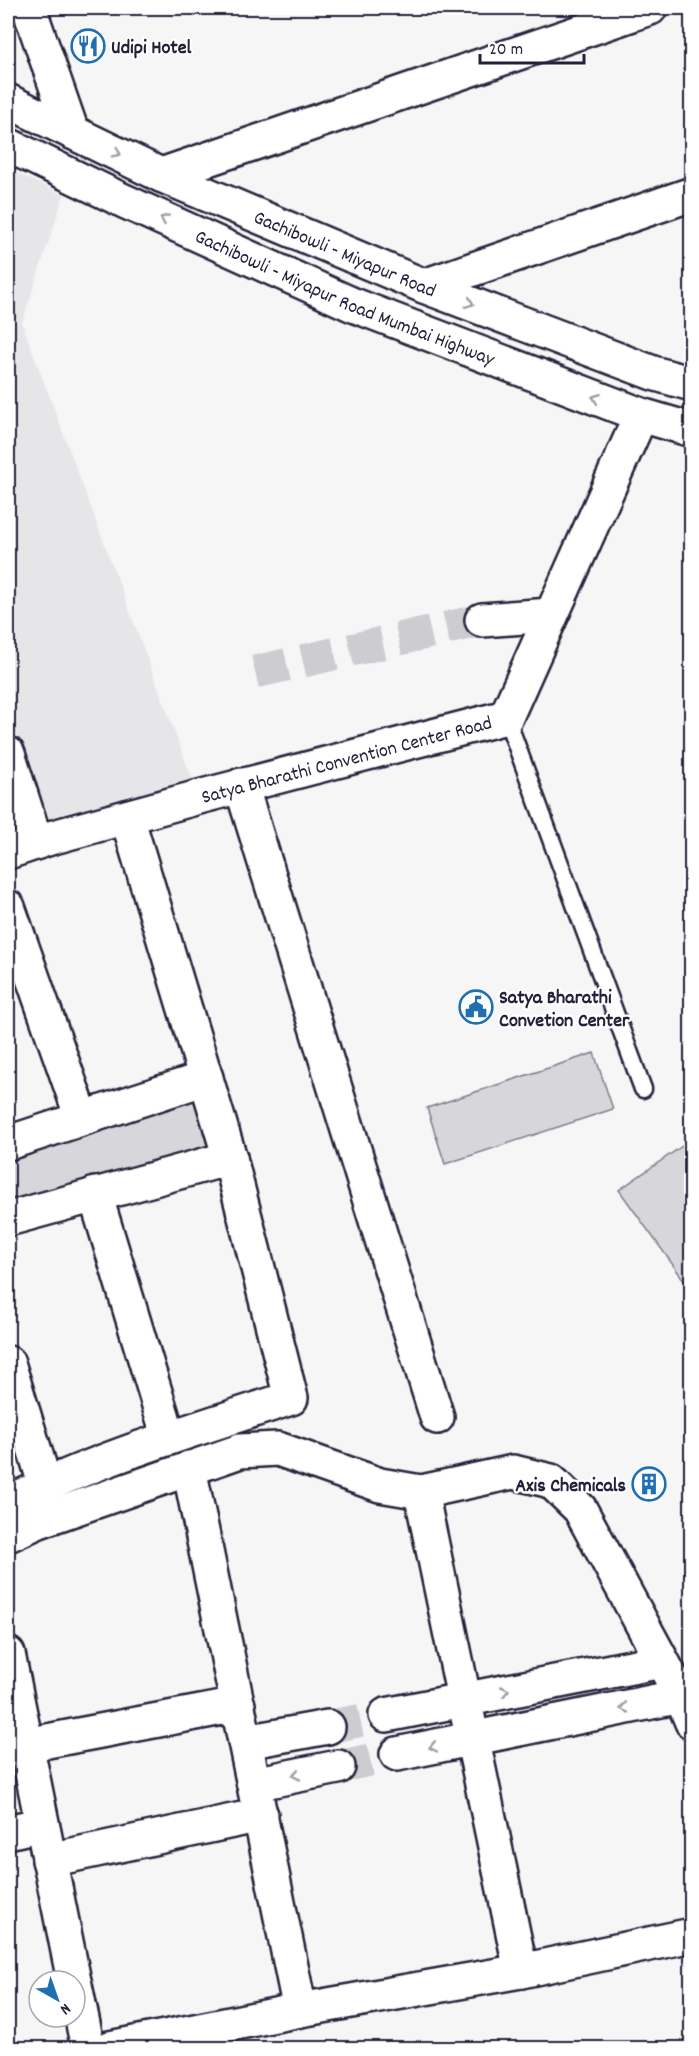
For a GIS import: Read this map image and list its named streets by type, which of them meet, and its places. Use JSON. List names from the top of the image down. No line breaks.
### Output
{"streets":{"street":["Gachibowli - Miyapur Road","Gachibowli - Miyapur Road Mumbai Highway","Satya Bharathi Convention Center Road"]},"crossings":[["Gachibowli - Miyapur Road Mumbai Highway","Satya Bharathi Convention Center Road"]],"one_way":["Gachibowli - Miyapur Road","Gachibowli - Miyapur Road Mumbai Highway"],"places":{"restaurant":["Udipi Hotel"],"public building":["Satya Bharathi Convetion Center"],"building":["Axis Chemicals"]},"scale_bar":"20 m","north":"bottom right"}
